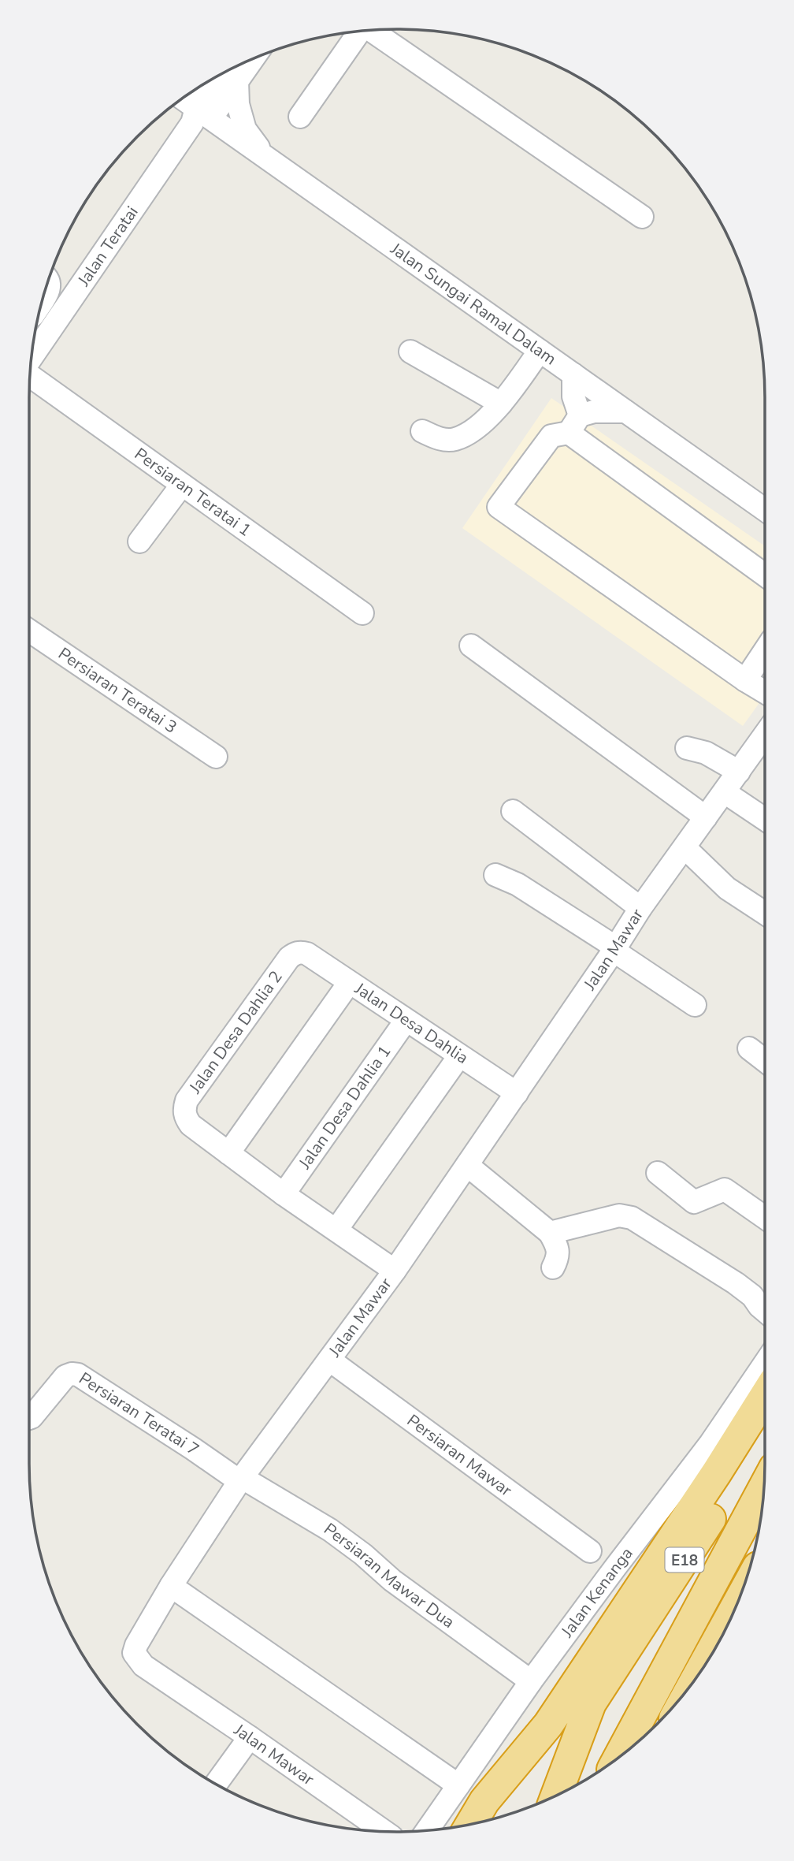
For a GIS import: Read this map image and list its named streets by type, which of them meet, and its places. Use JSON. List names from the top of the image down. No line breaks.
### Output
{"streets":{"highway":["E18"],"street":["Jalan Teratai","Jalan Sungai Ramal Dalam","Persiaran Teratai 1","Persiaran Teratai 3","Jalan Mawar","Jalan Desa Dahlia","Jalan Desa Dahlia 2","Jalan Desa Dahlia 1","Persiaran Teratai 7","Persiaran Mawar","Persiaran Mawar Dua","Jalan Kenanga"]},"crossings":[["Jalan Teratai","Jalan Sungai Ramal Dalam"],["Jalan Mawar","Jalan Desa Dahlia"],["Jalan Mawar","Persiaran Teratai 7"],["Jalan Mawar","Persiaran Mawar"],["Jalan Mawar","Persiaran Mawar Dua"],["Jalan Desa Dahlia","Jalan Desa Dahlia 2"],["Jalan Desa Dahlia","Jalan Desa Dahlia 1"],["Persiaran Teratai 7","Persiaran Mawar Dua"],["Persiaran Mawar Dua","Jalan Kenanga"]]}
